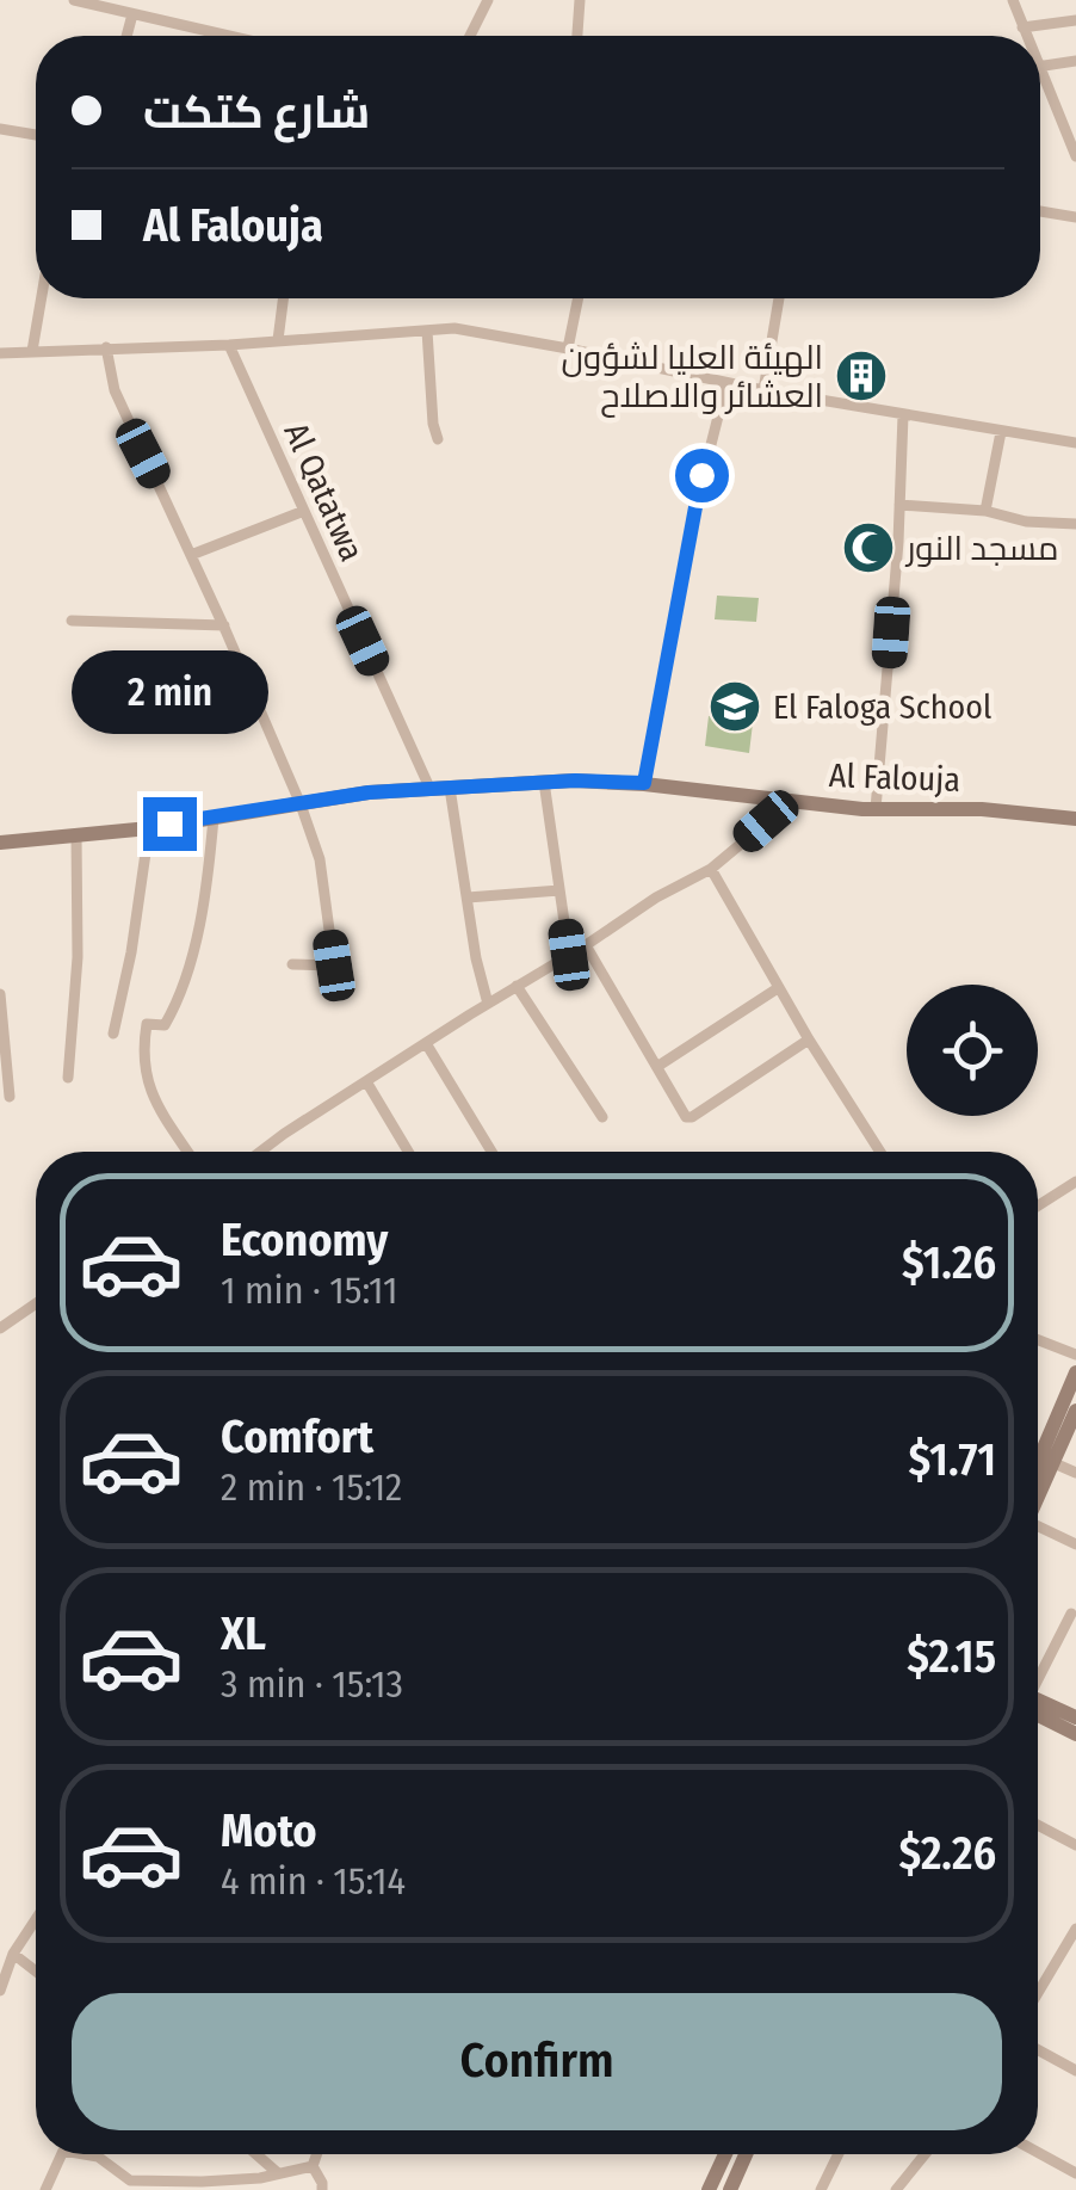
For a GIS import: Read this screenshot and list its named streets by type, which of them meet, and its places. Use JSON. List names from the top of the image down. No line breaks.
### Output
{"streets":{"main road":["Al Falouja"],"street":["Al Qatatwa"]},"crossings":[["Al Qatatwa","Al Falouja"]],"places":{"building":["الهيئة العليا لشؤون العشائر والاصلاح"],"mosque":["مسجد النور"],"school or university":["El Faloga School"]},"page":{"banner":["شارع كتكت","Al Falouja"],"bubble":"2 min","list":[{"name":"Economy","note":"1 min · 15:11","value":"$1.26"},{"name":"Comfort","note":"2 min · 15:12","value":"$1.71"},{"name":"XL","note":"3 min · 15:13","value":"$2.15"},{"name":"Moto","note":"4 min · 15:14","value":"$2.26"}],"buttons":"Confirm"}}
